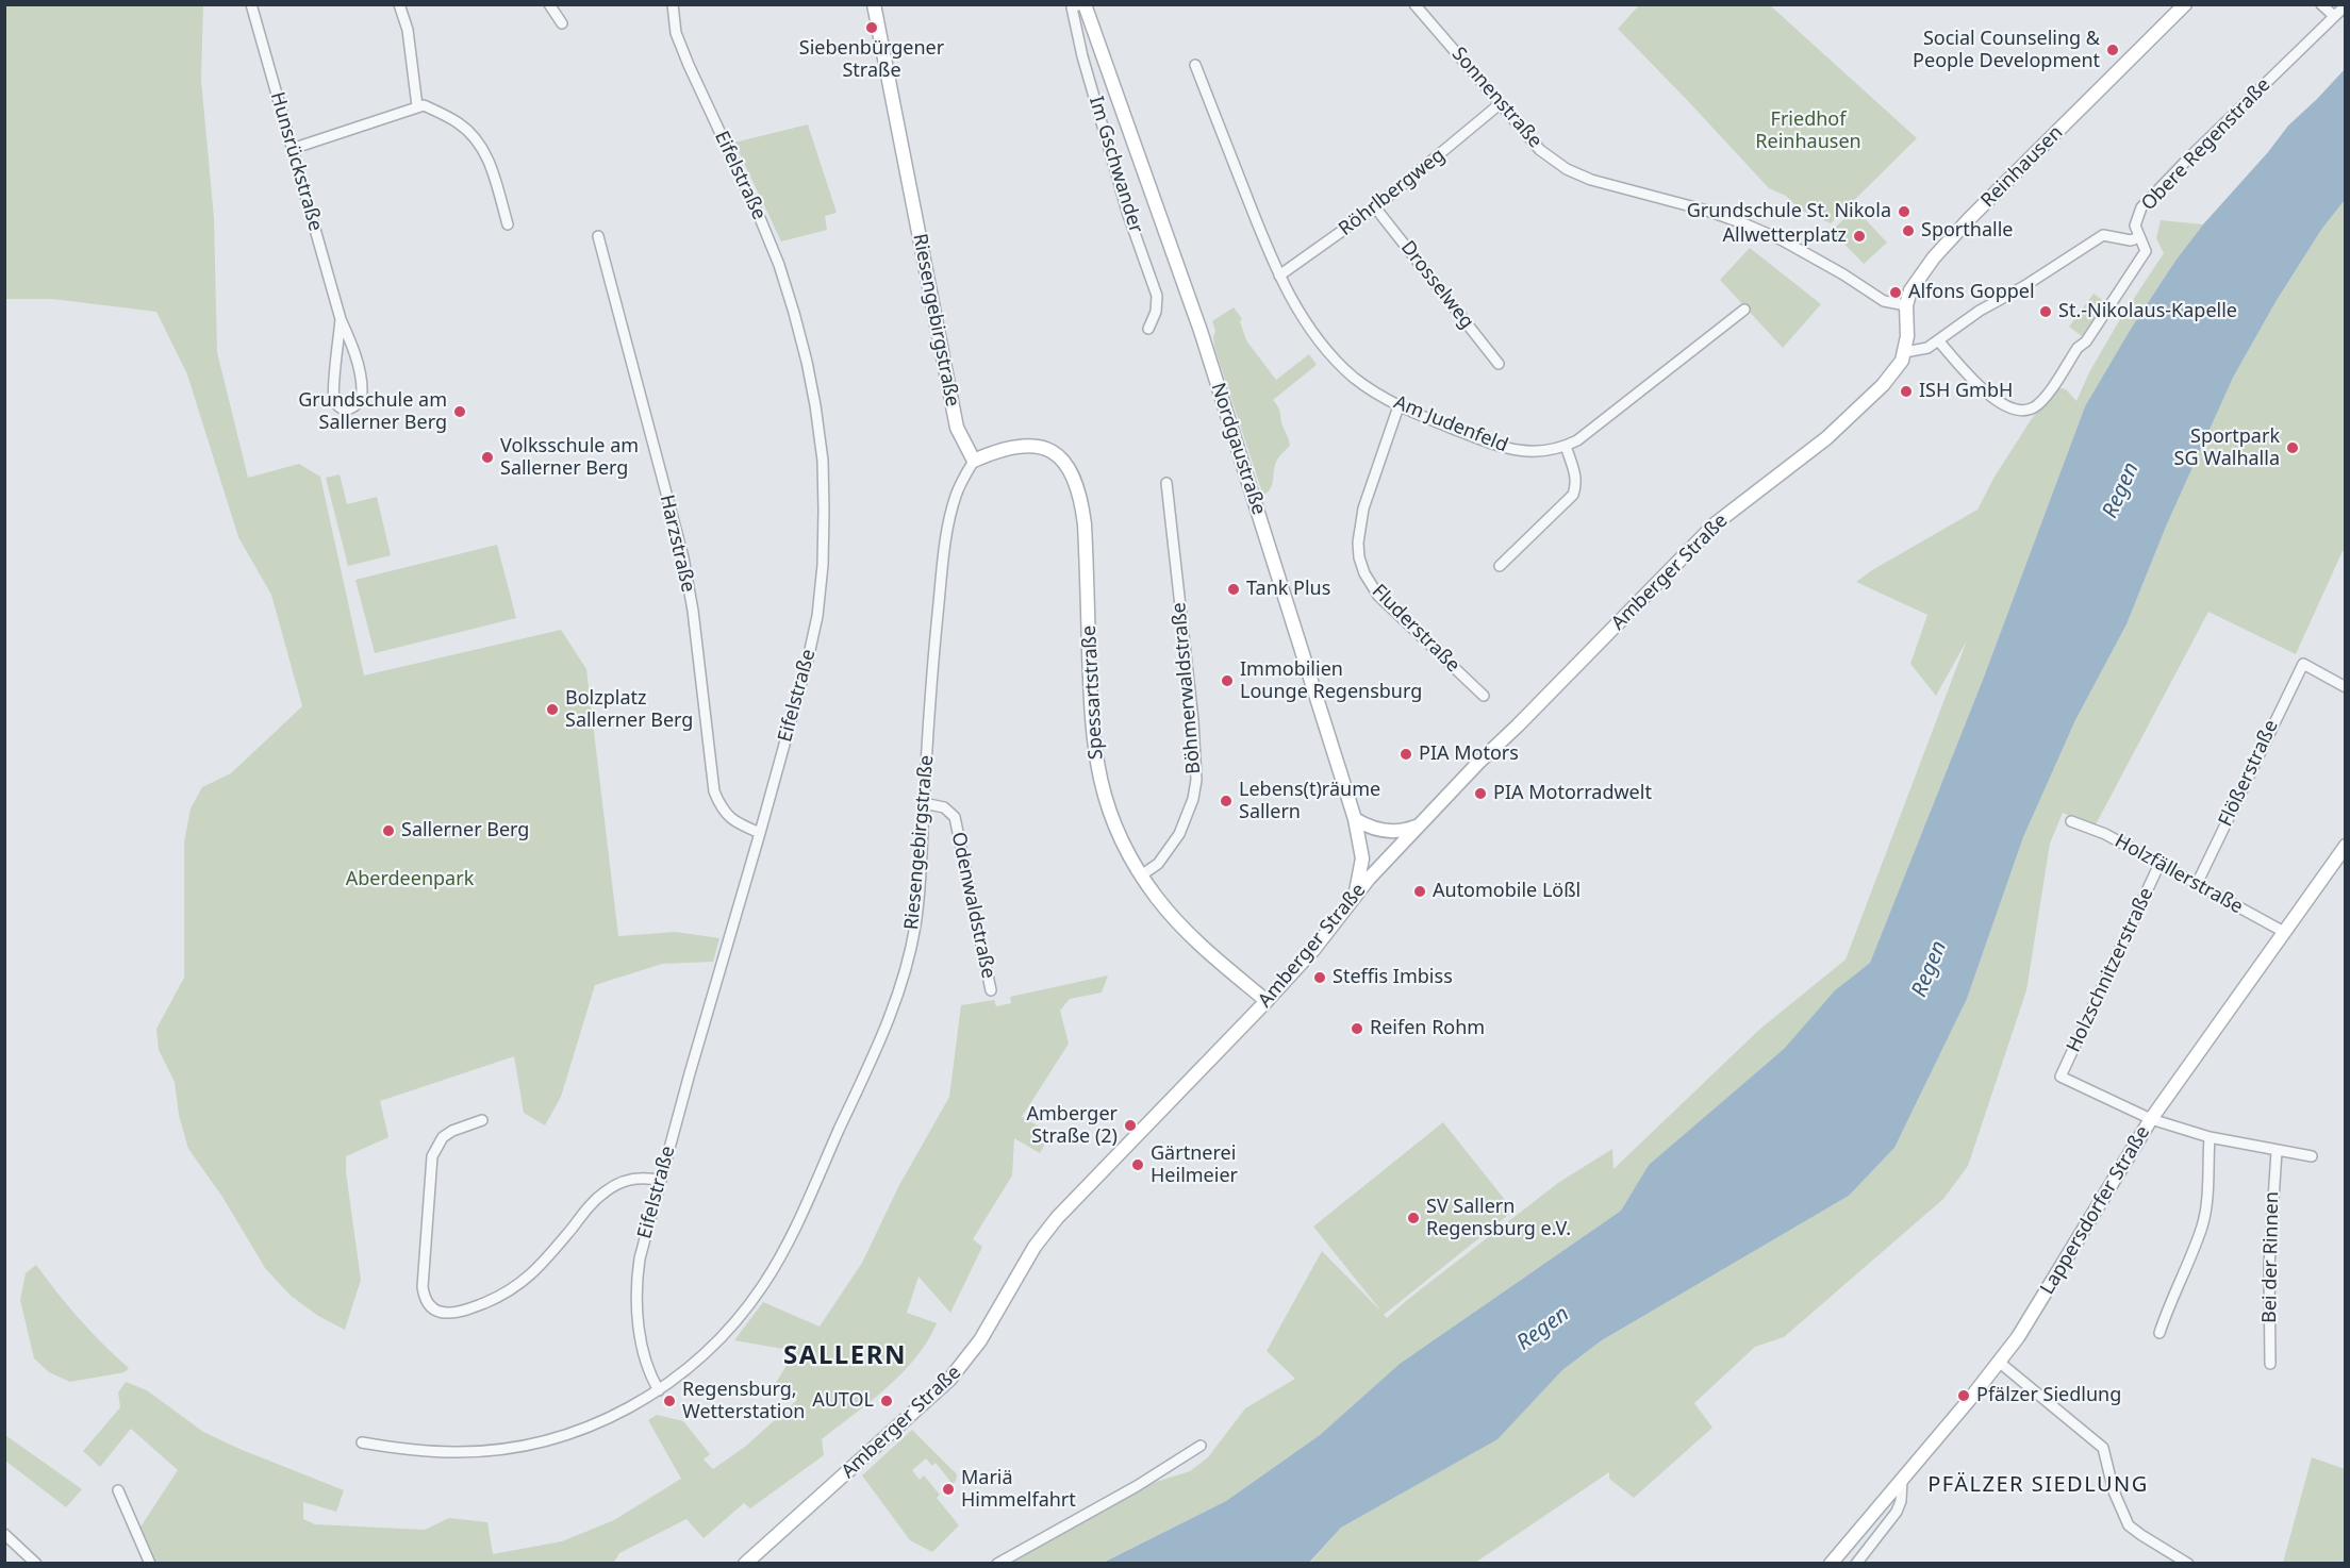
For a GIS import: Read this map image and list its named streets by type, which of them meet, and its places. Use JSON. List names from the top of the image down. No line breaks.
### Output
{"streets":{"street":["Sonnenstraße","Obere Regenstraße","Hunsrückstraße","Im Gschwander","Reinhausen","Eifelstraße","Röhrlbergweg","Drosselweg","Riesengebirgstraße","Am Judenfeld","Nordgaustraße","Harzstraße","Amberger Straße","Fluderstraße","Böhmerwaldstraße","Spessartstraße","Flößerstraße","Holzfällerstraße","Odenwaldstraße","Holzschnitzerstraße","Lappersdorfer Straße","Bei der Rinnen"]},"crossings":[["Sonnenstraße","Reinhausen"],["Sonnenstraße","Röhrlbergweg"],["Obere Regenstraße","Reinhausen"],["Obere Regenstraße","Amberger Straße"],["Reinhausen","Amberger Straße"],["Eifelstraße","Riesengebirgstraße"],["Eifelstraße","Harzstraße"],["Röhrlbergweg","Drosselweg"],["Röhrlbergweg","Am Judenfeld"],["Riesengebirgstraße","Spessartstraße"],["Riesengebirgstraße","Odenwaldstraße"],["Am Judenfeld","Fluderstraße"],["Nordgaustraße","Amberger Straße"],["Amberger Straße","Spessartstraße"],["Böhmerwaldstraße","Spessartstraße"],["Flößerstraße","Holzfällerstraße"],["Holzfällerstraße","Holzschnitzerstraße"],["Holzfällerstraße","Lappersdorfer Straße"],["Holzschnitzerstraße","Lappersdorfer Straße"]],"districts":["SALLERN","PFÄLZER SIEDLUNG"],"water":["Regen"],"parks":["Friedhof Reinhausen","Aberdeenpark"],"places":["Siebenbürgener Straße","Social Counseling & People Development","Grundschule St. Nikola","Sporthalle","Allwetterplatz","Alfons Goppel","St.-Nikolaus-Kapelle","ISH GmbH","Grundschule am Sallerner Berg","Sportpark SG Walhalla","Volksschule am Sallerner Berg","Tank Plus","Immobilien Lounge Regensburg","Bolzplatz Sallerner Berg","PIA Motors","PIA Motorradwelt","Lebens(t)räume Sallern","Sallerner Berg","Automobile Lößl","Steffis Imbiss","Reifen Rohm","Amberger Straße (2)","Gärtnerei Heilmeier","SV Sallern Regensburg e.V.","Pfälzer Siedlung","Regensburg, Wetterstation","AUTOL","Mariä Himmelfahrt"]}
